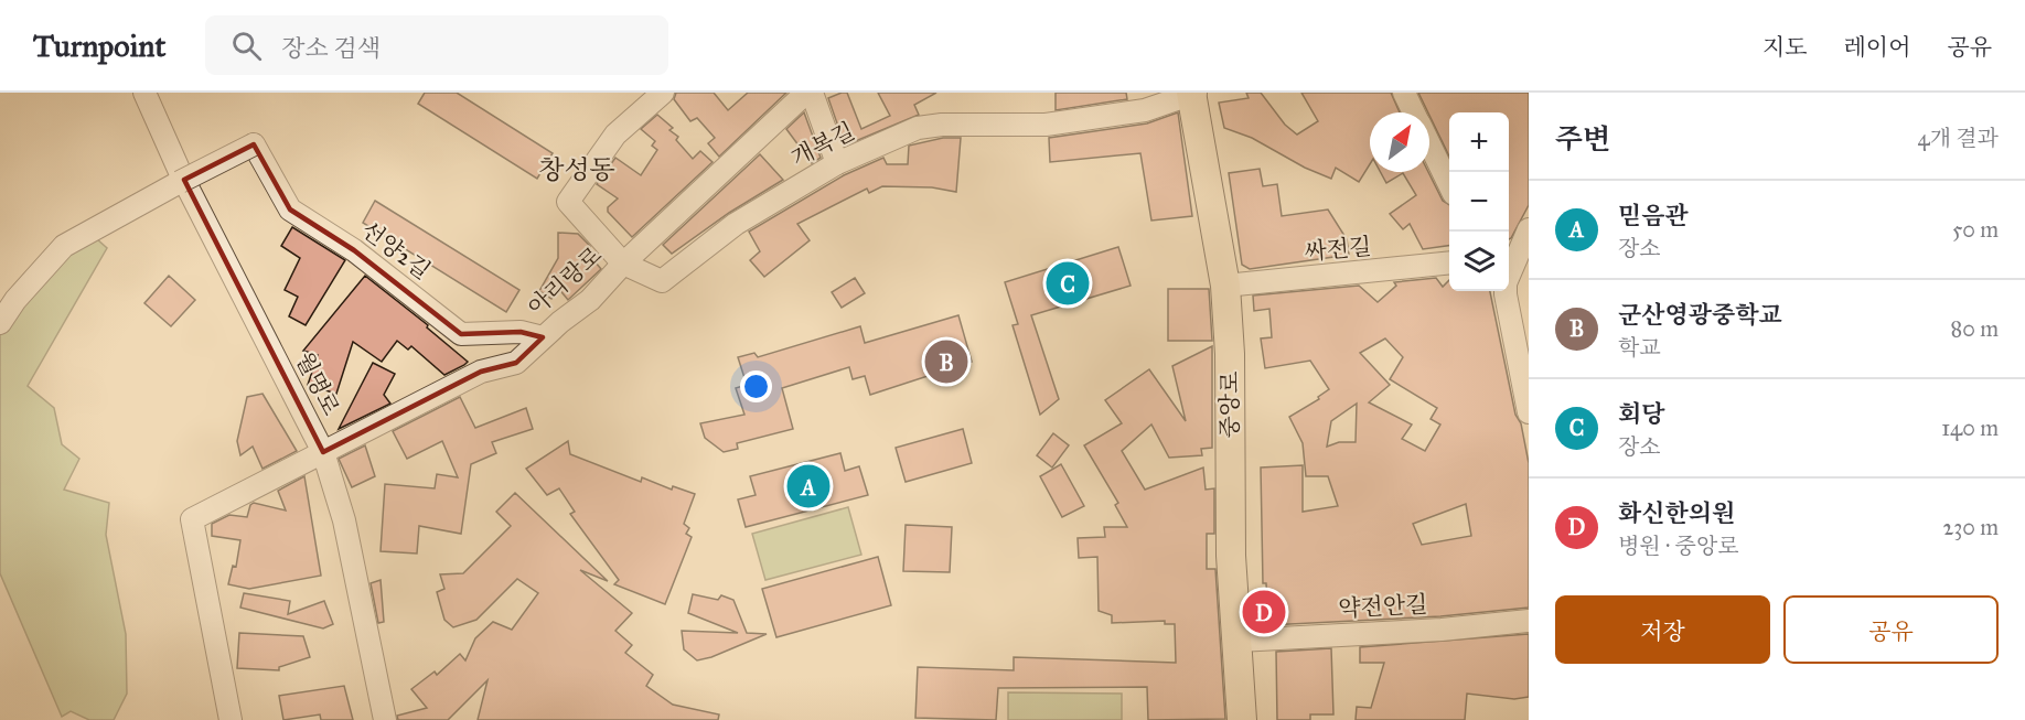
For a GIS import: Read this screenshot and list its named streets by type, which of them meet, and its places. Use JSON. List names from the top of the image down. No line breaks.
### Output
{"streets":{"main road":["중앙로"],"street":["개복길","싸전길","선양2길","아리랑로","월명로","약전안길"]},"crossings":[["개복길","아리랑로"],["개복길","중앙로"],["싸전길","중앙로"],["선양2길","아리랑로"],["아리랑로","월명로"],["중앙로","약전안길"]],"districts":["창성동"],"north":"top right","page":{"header":"Turnpoint","search":"장소 검색","nav":["지도","레이어","공유"],"heading":["주변","4개 결과"],"map_buttons":["+","−"],"list":[{"mark":"A","name":"믿음관","note":"장소","value":"50 m"},{"mark":"B","name":"군산영광중학교","note":"학교","value":"80 m"},{"mark":"C","name":"회당","note":"장소","value":"140 m"},{"mark":"D","name":"화신한의원","note":"병원 · 중앙로","value":"230 m"}],"pins":["C","B","A","D"],"buttons":["저장","공유"]}}
